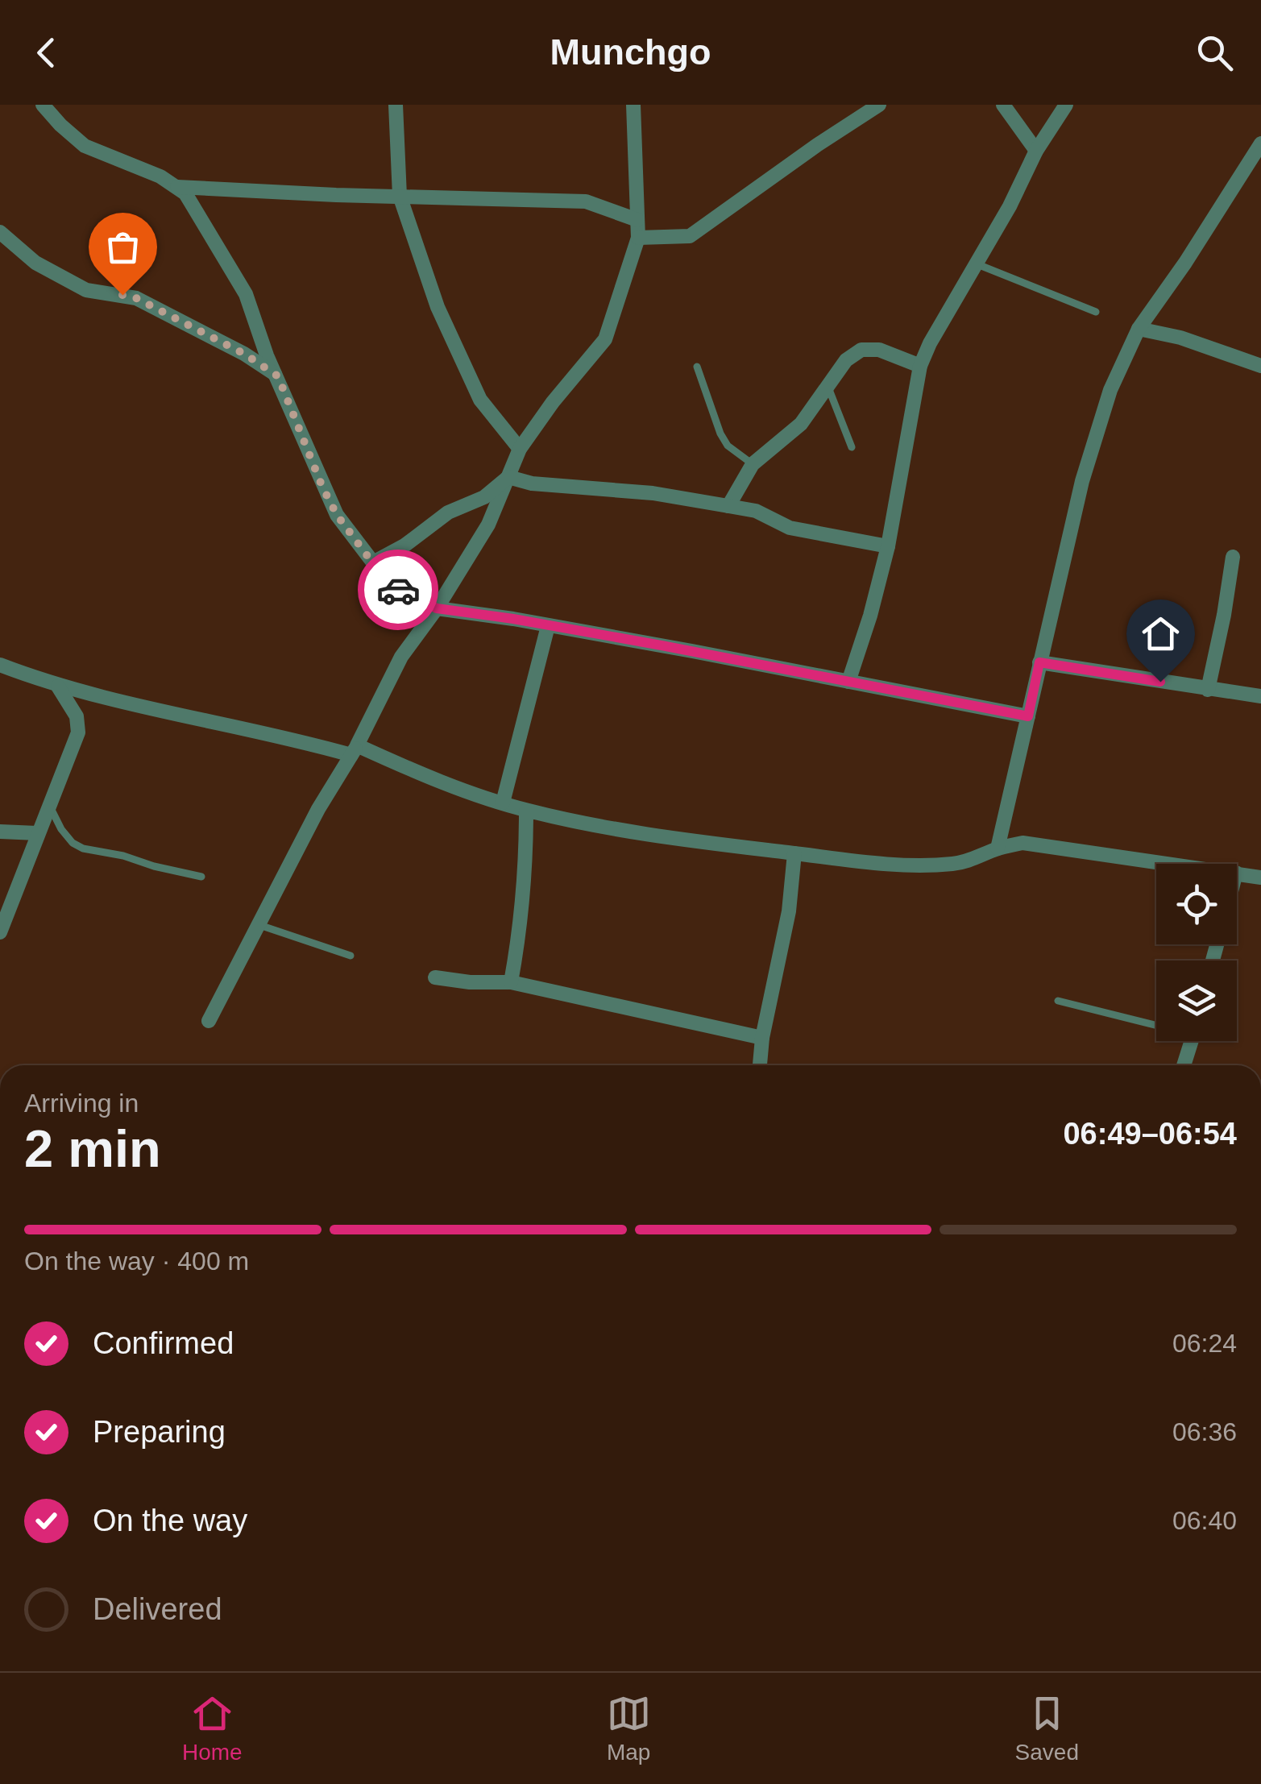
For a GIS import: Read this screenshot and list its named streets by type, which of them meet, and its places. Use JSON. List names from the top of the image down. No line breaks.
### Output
{"page":{"header":"Munchgo","heading":["2 min","Arriving in","06:49–06:54"],"bar":"On the way · 400 m","list":[["Confirmed","06:24"],["Preparing","06:36"],["On the way","06:40"],"Delivered"],"tabs":["Home","Map","Saved"]}}
